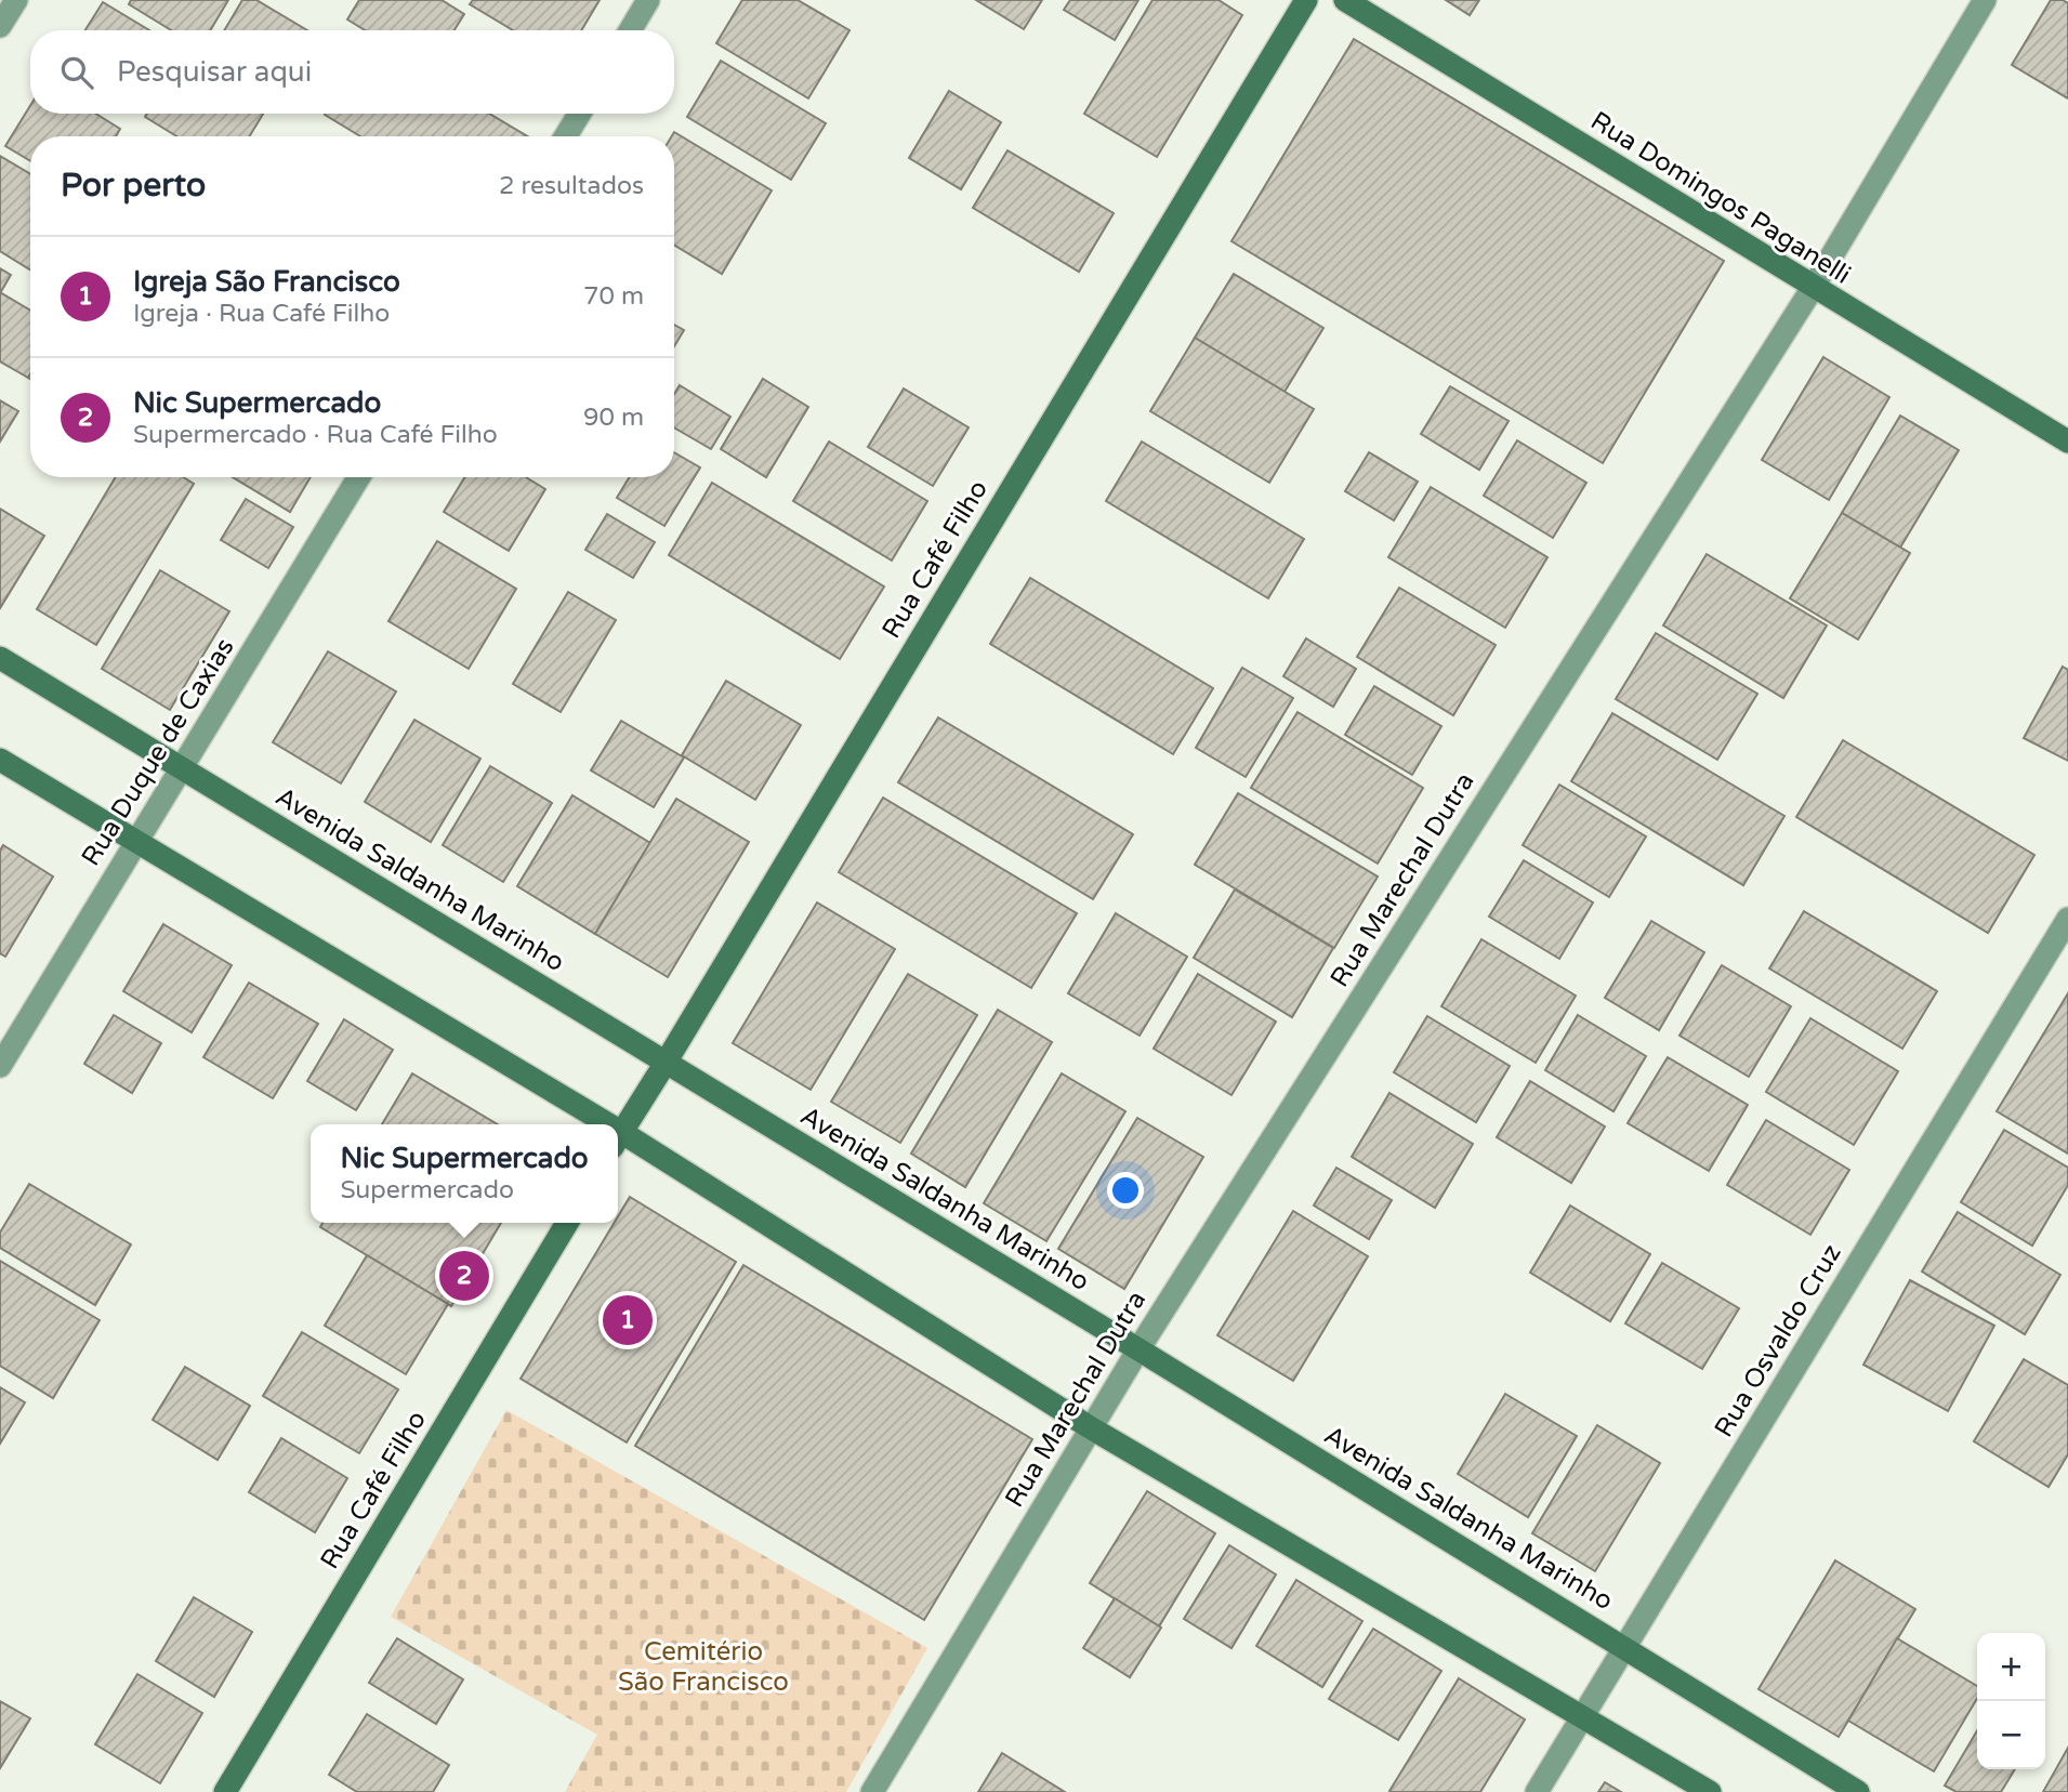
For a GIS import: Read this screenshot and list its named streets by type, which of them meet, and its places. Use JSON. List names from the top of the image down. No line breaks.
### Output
{"streets":{"street":["Rua Domingos Paganelli","Rua Café Filho","Rua Duque de Caxias","Avenida Saldanha Marinho","Rua Marechal Dutra","Rua Osvaldo Cruz"]},"crossings":[["Rua Domingos Paganelli","Rua Marechal Dutra"],["Rua Café Filho","Avenida Saldanha Marinho"],["Rua Duque de Caxias","Avenida Saldanha Marinho"],["Avenida Saldanha Marinho","Rua Marechal Dutra"],["Avenida Saldanha Marinho","Rua Osvaldo Cruz"]],"parks":["Cemitério São Francisco"],"page":{"search":"Pesquisar aqui","heading":["Por perto","2 resultados"],"list":[{"mark":"1","name":"Igreja São Francisco","note":"Igreja · Rua Café Filho","value":"70 m"},{"mark":"2","name":"Nic Supermercado","note":"Supermercado · Rua Café Filho","value":"90 m"}],"popup":["Nic Supermercado","Supermercado"],"pins":["2","1"],"map_buttons":["+","−"]}}
